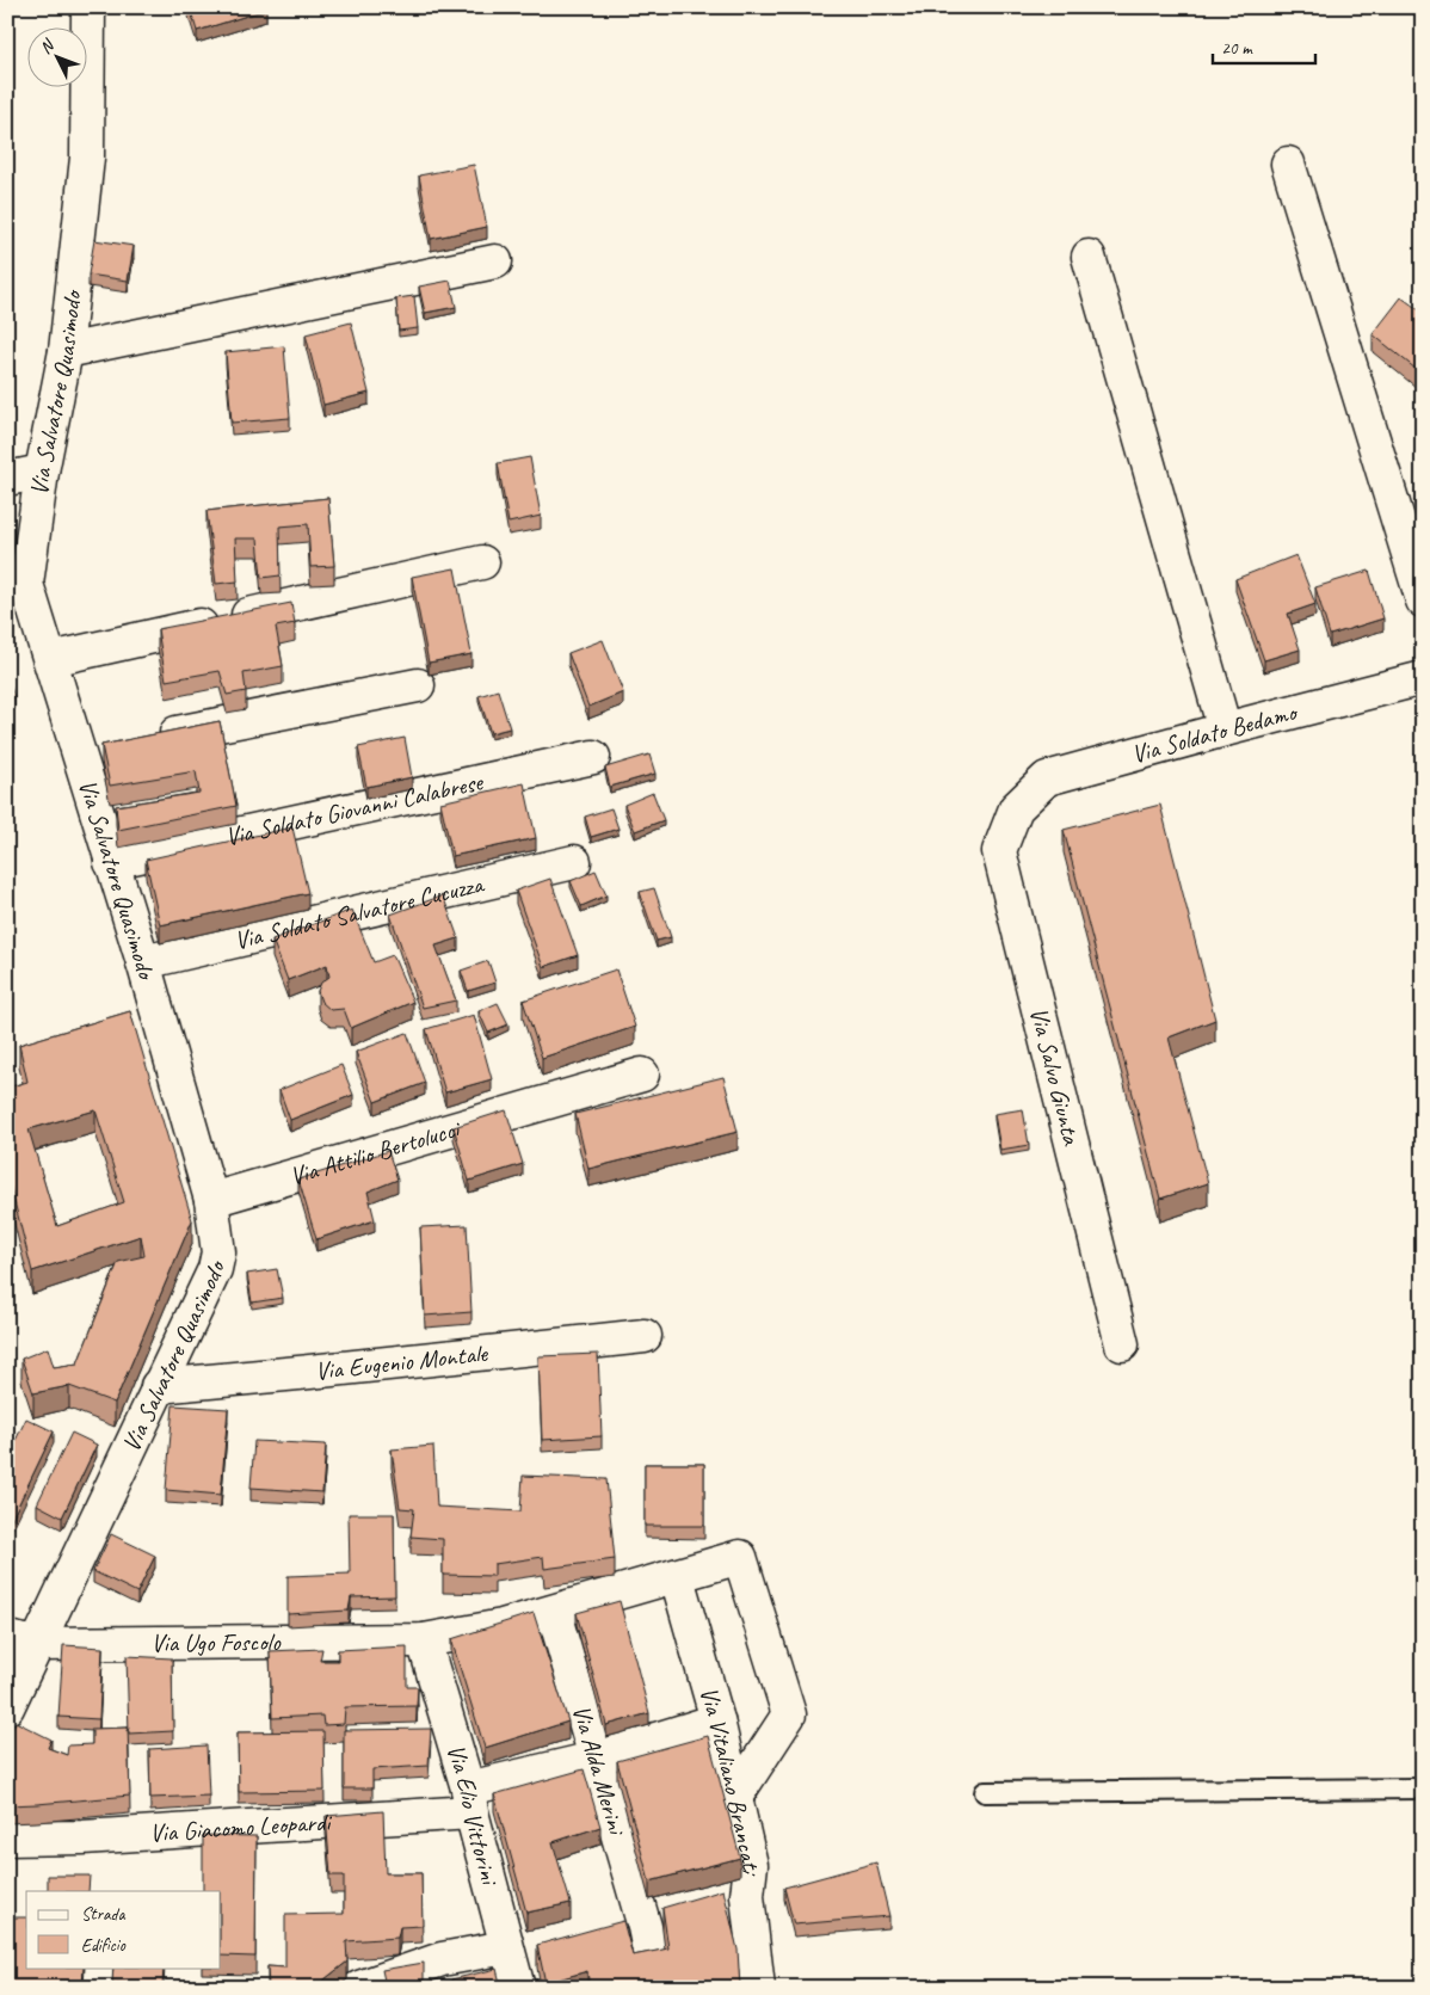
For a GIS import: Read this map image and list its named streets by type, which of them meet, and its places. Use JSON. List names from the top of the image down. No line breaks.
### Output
{"streets":{"street":["Via Salvatore Quasimodo","Via Soldato Bedamo","Via Soldato Giovanni Calabrese","Via Soldato Salvatore Cucuzza","Via Salvo Giunta","Via Attilio Bertolucci","Via Eugenio Montale","Via Ugo Foscolo","Via Alda Merini","Via Vitaliano Brancati","Via Elio Vittorini","Via Giacomo Leopardi"]},"crossings":[["Via Salvatore Quasimodo","Via Soldato Giovanni Calabrese"],["Via Salvatore Quasimodo","Via Soldato Salvatore Cucuzza"],["Via Salvatore Quasimodo","Via Attilio Bertolucci"],["Via Salvatore Quasimodo","Via Eugenio Montale"],["Via Salvatore Quasimodo","Via Ugo Foscolo"],["Via Soldato Bedamo","Via Salvo Giunta"],["Via Ugo Foscolo","Via Alda Merini"],["Via Ugo Foscolo","Via Vitaliano Brancati"],["Via Ugo Foscolo","Via Elio Vittorini"],["Via Alda Merini","Via Giacomo Leopardi"],["Via Vitaliano Brancati","Via Giacomo Leopardi"],["Via Elio Vittorini","Via Giacomo Leopardi"]],"legend":["Strada","Edificio"],"scale_bar":"20 m","north":"top left"}
